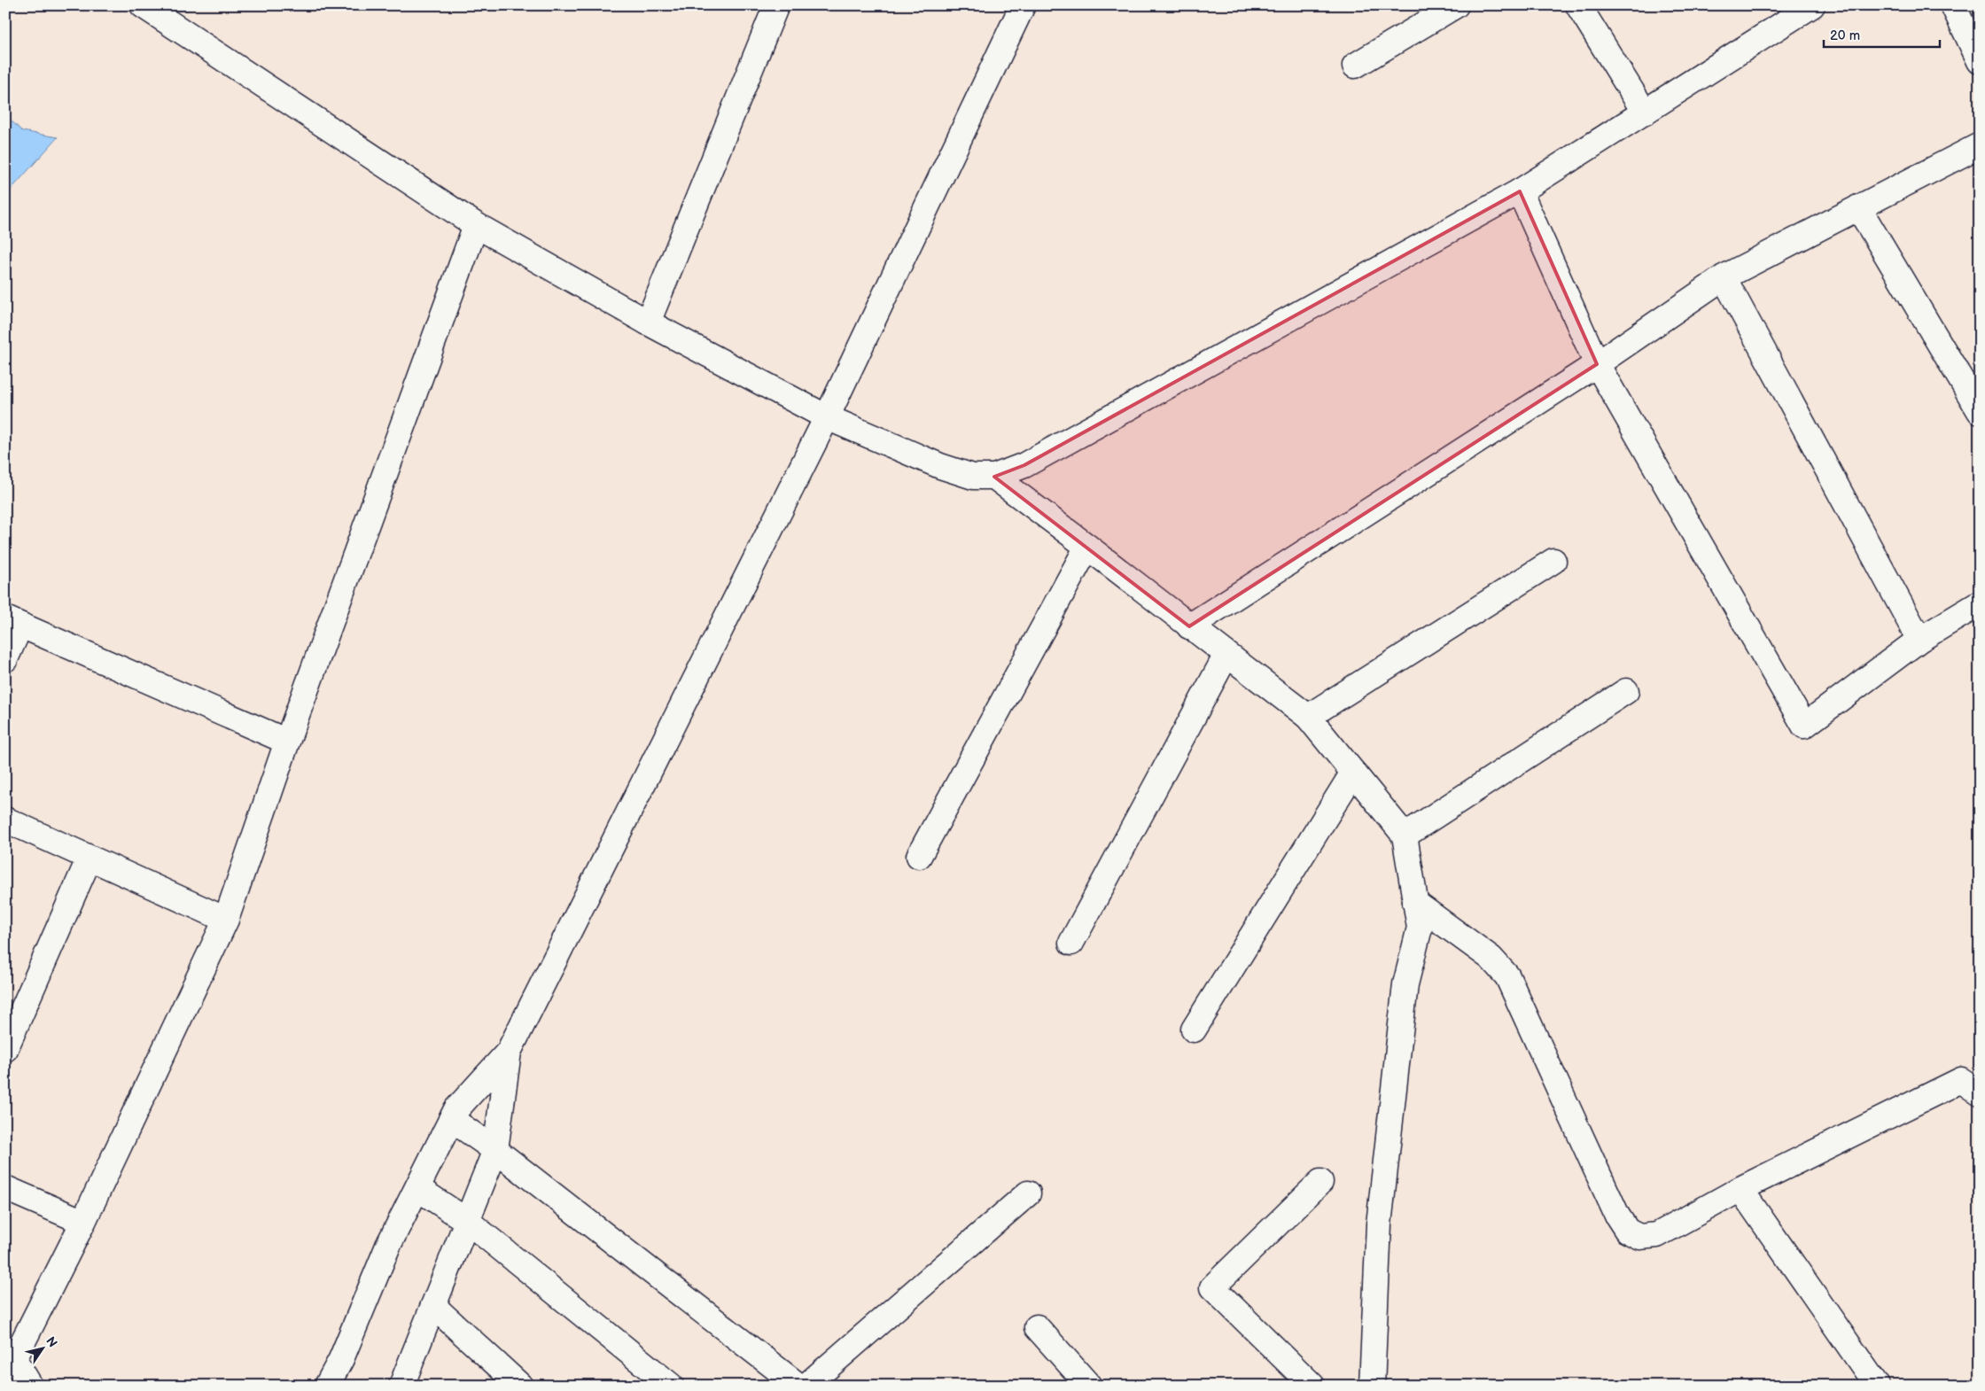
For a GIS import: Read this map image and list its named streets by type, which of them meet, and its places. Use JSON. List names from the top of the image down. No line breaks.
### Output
{"scale_bar":"20 m","north":"top right"}
